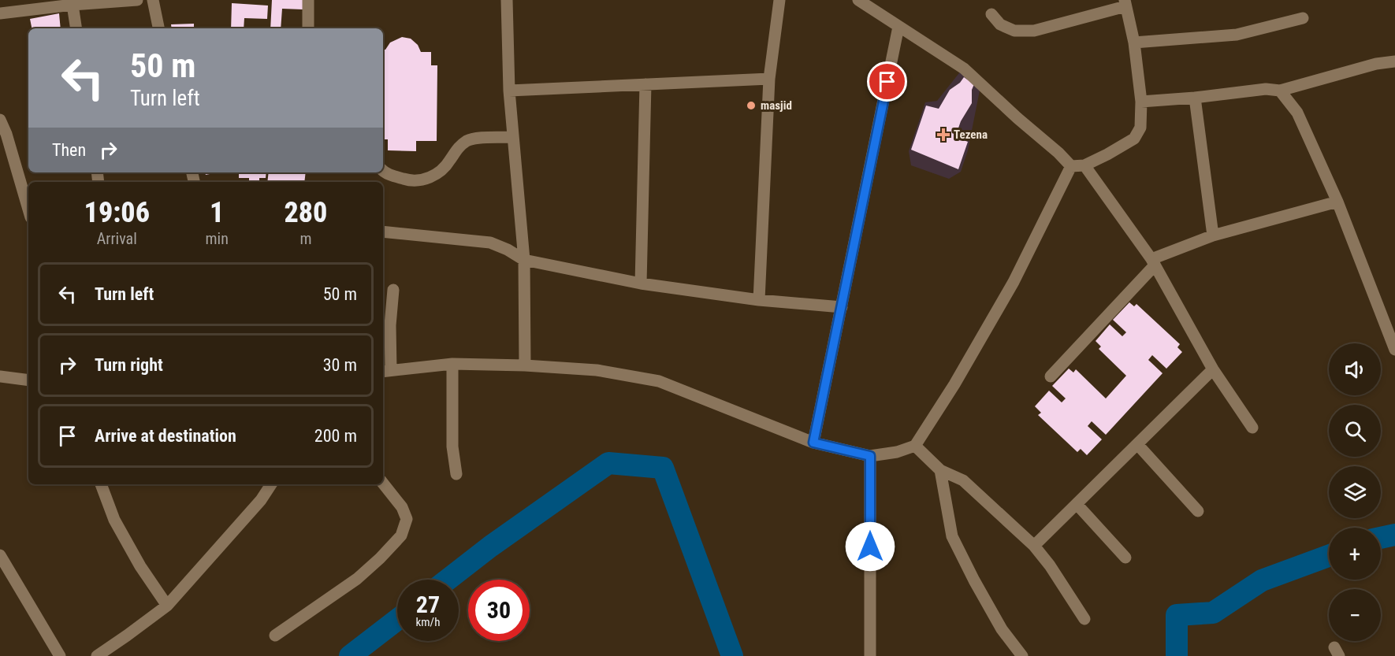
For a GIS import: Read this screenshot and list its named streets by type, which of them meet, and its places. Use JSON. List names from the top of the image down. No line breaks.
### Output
{"places":{"other":["masjid"],"health":["Tezena"]},"page":{"turn":["50 m","Turn left"],"then":"Then","eta":["19:06","Arrival","1","min","280","m"],"list":[{"name":"Turn left","value":"50 m"},{"name":"Turn right","value":"30 m"},{"name":"Arrive at destination","value":"200 m"}],"map_buttons":["+","−"],"speed":"27 km/h","limit":"30"}}
